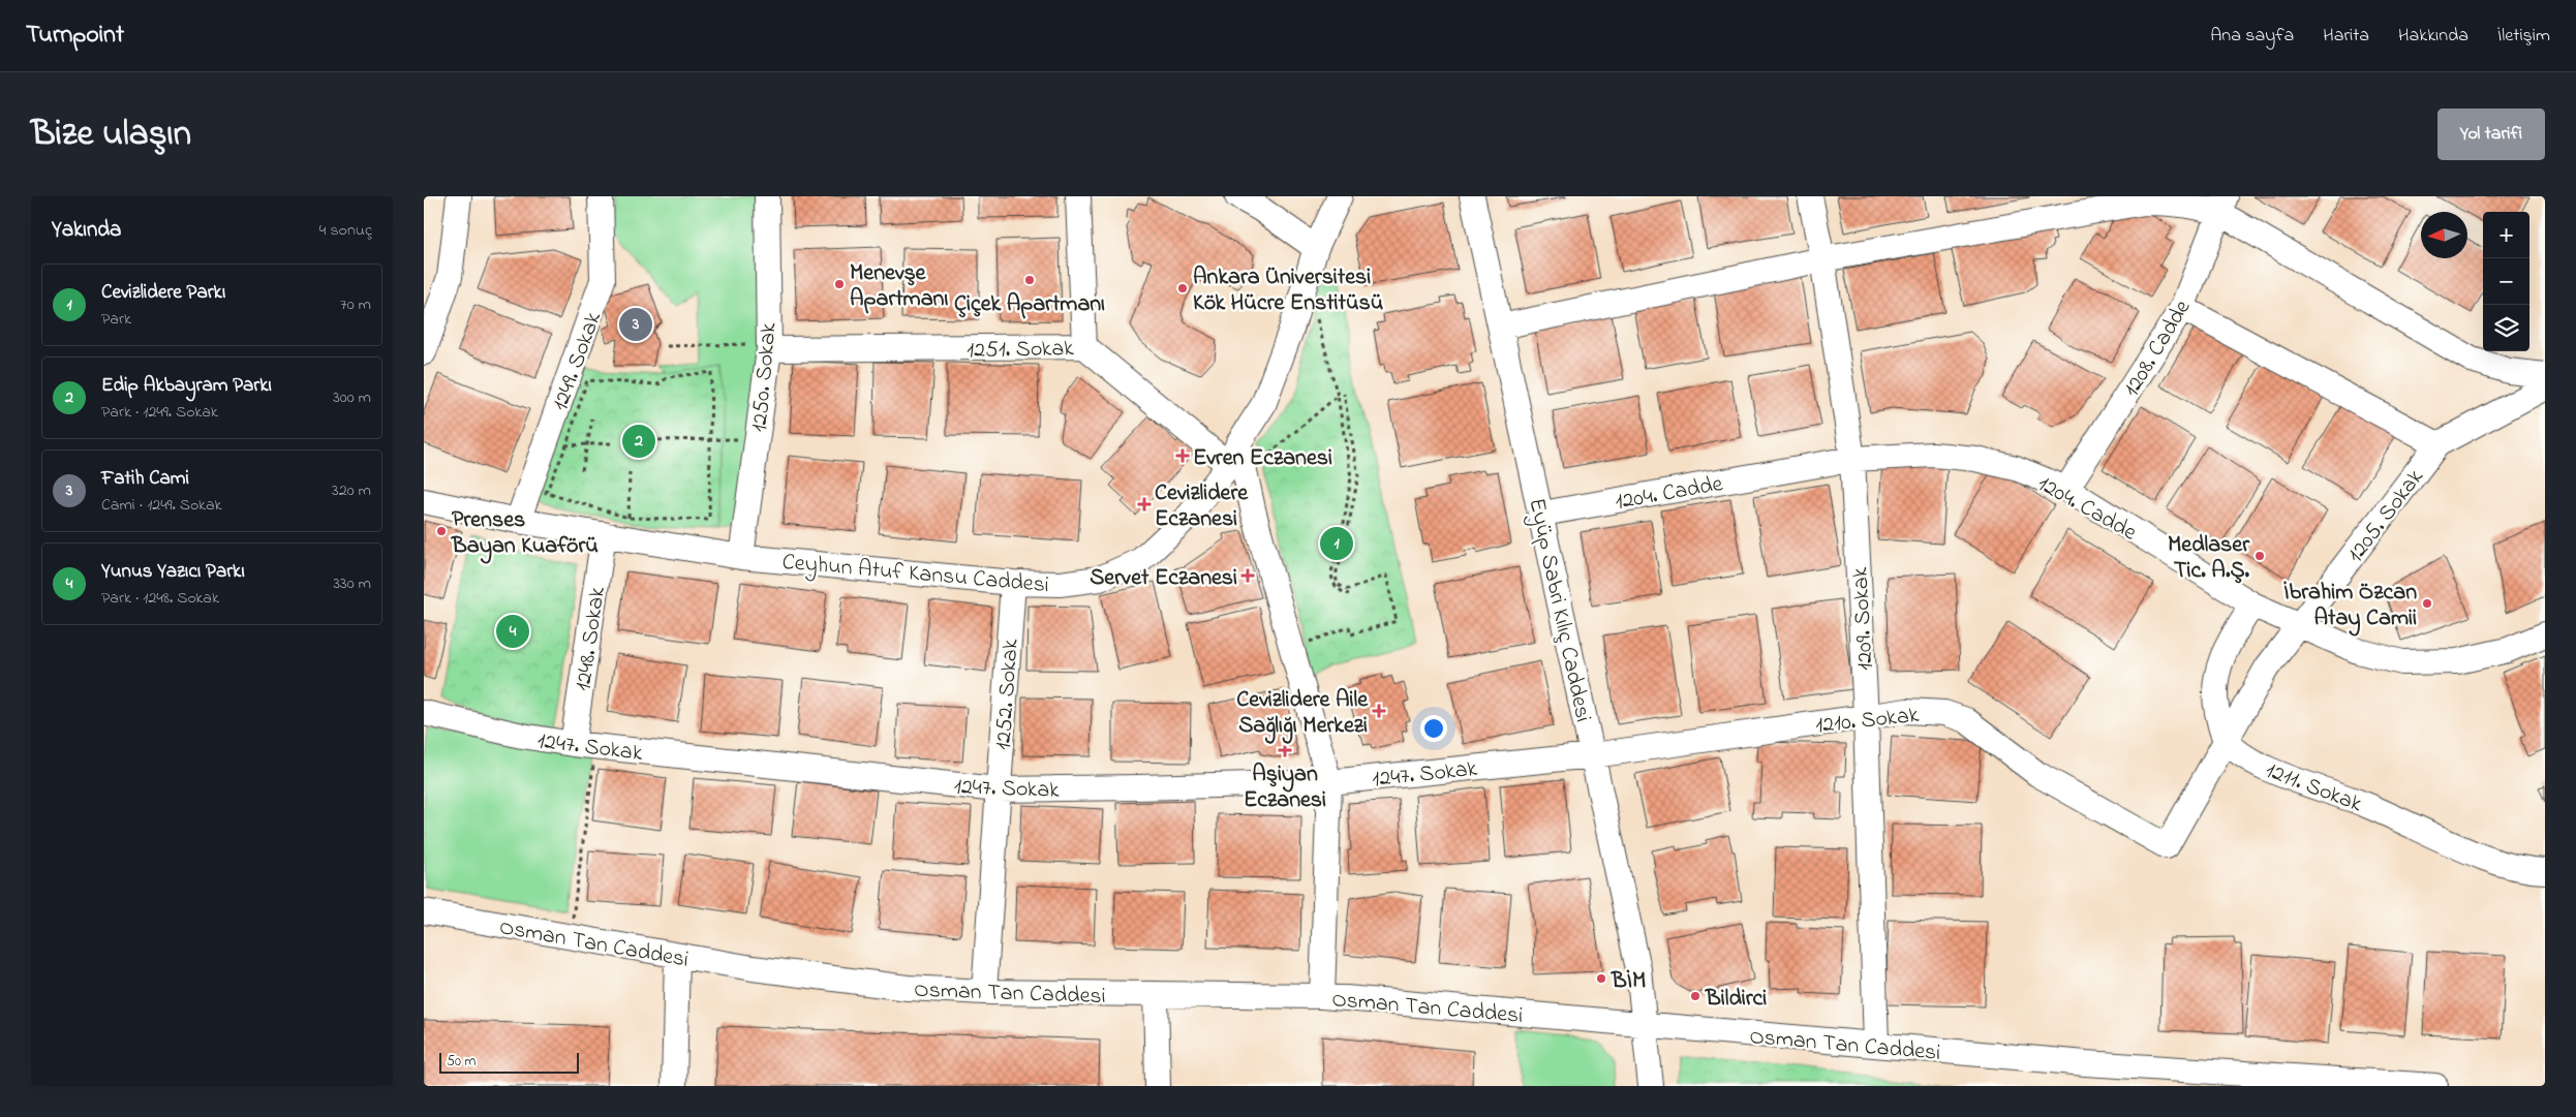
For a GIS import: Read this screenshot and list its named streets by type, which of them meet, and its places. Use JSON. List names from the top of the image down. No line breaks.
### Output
{"streets":{"street":["1251. Sokak","1208. Cadde","1249. Sokak","1250. Sokak","1204. Cadde","1205. Sokak","Ceyhun Atuf Kansu Caddesi","Eyüp Sabri Kılıç Caddesi","1209. Sokak","1248. Sokak","1252. Sokak","1210. Sokak","1247. Sokak","1211. Sokak","Osman Tan Caddesi"]},"crossings":[["1251. Sokak","1250. Sokak"],["1251. Sokak","Ceyhun Atuf Kansu Caddesi"],["1208. Cadde","1204. Cadde"],["1249. Sokak","Ceyhun Atuf Kansu Caddesi"],["1250. Sokak","Ceyhun Atuf Kansu Caddesi"],["1204. Cadde","1205. Sokak"],["1204. Cadde","Eyüp Sabri Kılıç Caddesi"],["1204. Cadde","1209. Sokak"],["1205. Sokak","1210. Sokak"],["1205. Sokak","1211. Sokak"],["Ceyhun Atuf Kansu Caddesi","1248. Sokak"],["Ceyhun Atuf Kansu Caddesi","1252. Sokak"],["Eyüp Sabri Kılıç Caddesi","1210. Sokak"],["Eyüp Sabri Kılıç Caddesi","1247. Sokak"],["Eyüp Sabri Kılıç Caddesi","Osman Tan Caddesi"],["1209. Sokak","1210. Sokak"],["1209. Sokak","Osman Tan Caddesi"],["1248. Sokak","1247. Sokak"],["1252. Sokak","1247. Sokak"],["1252. Sokak","Osman Tan Caddesi"],["1210. Sokak","1247. Sokak"]],"places":{"other":["Çiçek Apartmanı","Menevşe Apartmanı","Ankara Üniversitesi Kök Hücre Enstitüsü","Prenses Bayan Kuaförü","Medlaser Tic. A.Ş.","İbrahim Özcan Atay Camii","BİM","Bildirci"],"health":["Evren Eczanesi","Cevizlidere Eczanesi","Servet Eczanesi","Cevizlidere Aile Sağlığı Merkezi","Aşiyan Eczanesi"]},"scale_bar":"50 m","north":"left","page":{"header":"Turnpoint","nav":["Ana sayfa","Harita","Hakkında","İletişim"],"title":"Bize ulaşın","buttons":"Yol tarifi","heading":["Yakında","4 sonuç"],"map_buttons":["+","−"],"list":[{"mark":"1","name":"Cevizlidere Parkı","note":"Park","value":"70 m"},{"mark":"2","name":"Edip Akbayram Parkı","note":"Park · 1249. Sokak","value":"300 m"},{"mark":"3","name":"Fatih Cami","note":"Cami · 1249. Sokak","value":"320 m"},{"mark":"4","name":"Yunus Yazıcı Parkı","note":"Park · 1248. Sokak","value":"330 m"}],"pins":["3","2","1","4"],"scale":"50 m"}}
